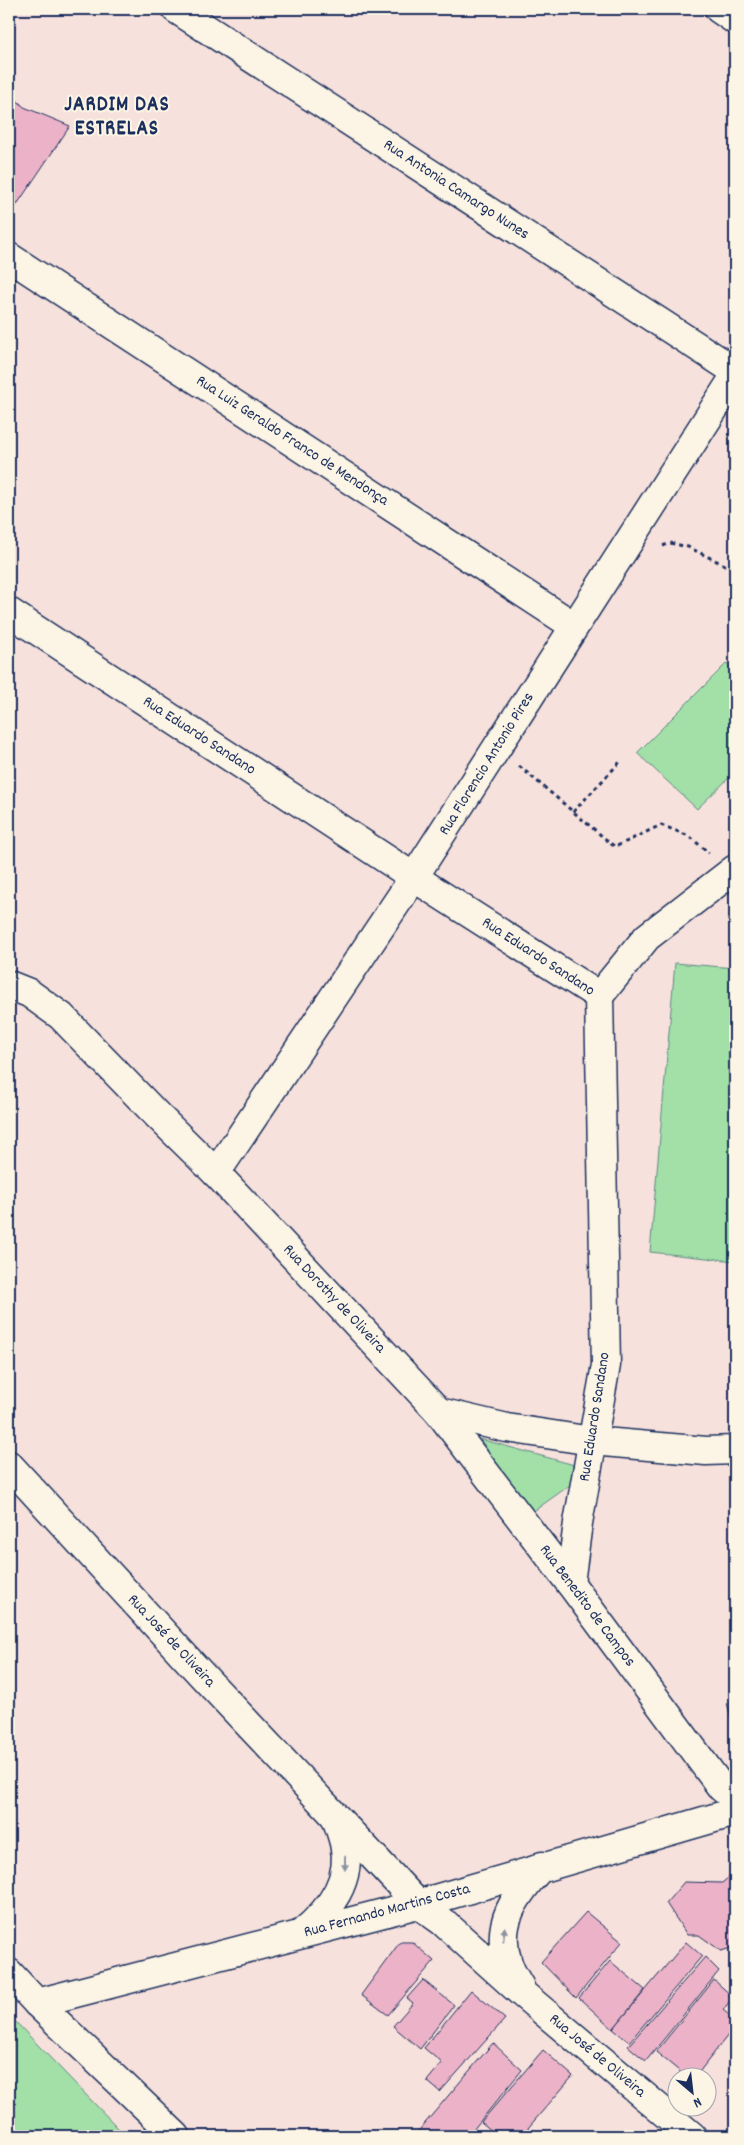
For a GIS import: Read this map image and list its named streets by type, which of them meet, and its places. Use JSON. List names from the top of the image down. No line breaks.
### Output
{"streets":{"street":["Rua Antonia Camargo Nunes","Rua Luiz Geraldo Franco de Mendonça","Rua Eduardo Sandano","Rua Florencio Antonio Pires","Rua Dorothy de Oliveira","Rua Benedito de Campos","Rua José de Oliveira","Rua Fernando Martins Costa"]},"crossings":[["Rua Luiz Geraldo Franco de Mendonça","Rua Florencio Antonio Pires"],["Rua Eduardo Sandano","Rua Florencio Antonio Pires"],["Rua Eduardo Sandano","Rua Benedito de Campos"],["Rua Florencio Antonio Pires","Rua Dorothy de Oliveira"],["Rua Dorothy de Oliveira","Rua Benedito de Campos"],["Rua José de Oliveira","Rua Fernando Martins Costa"]],"districts":["JARDIM DAS ESTRELAS"],"north":"bottom right"}
